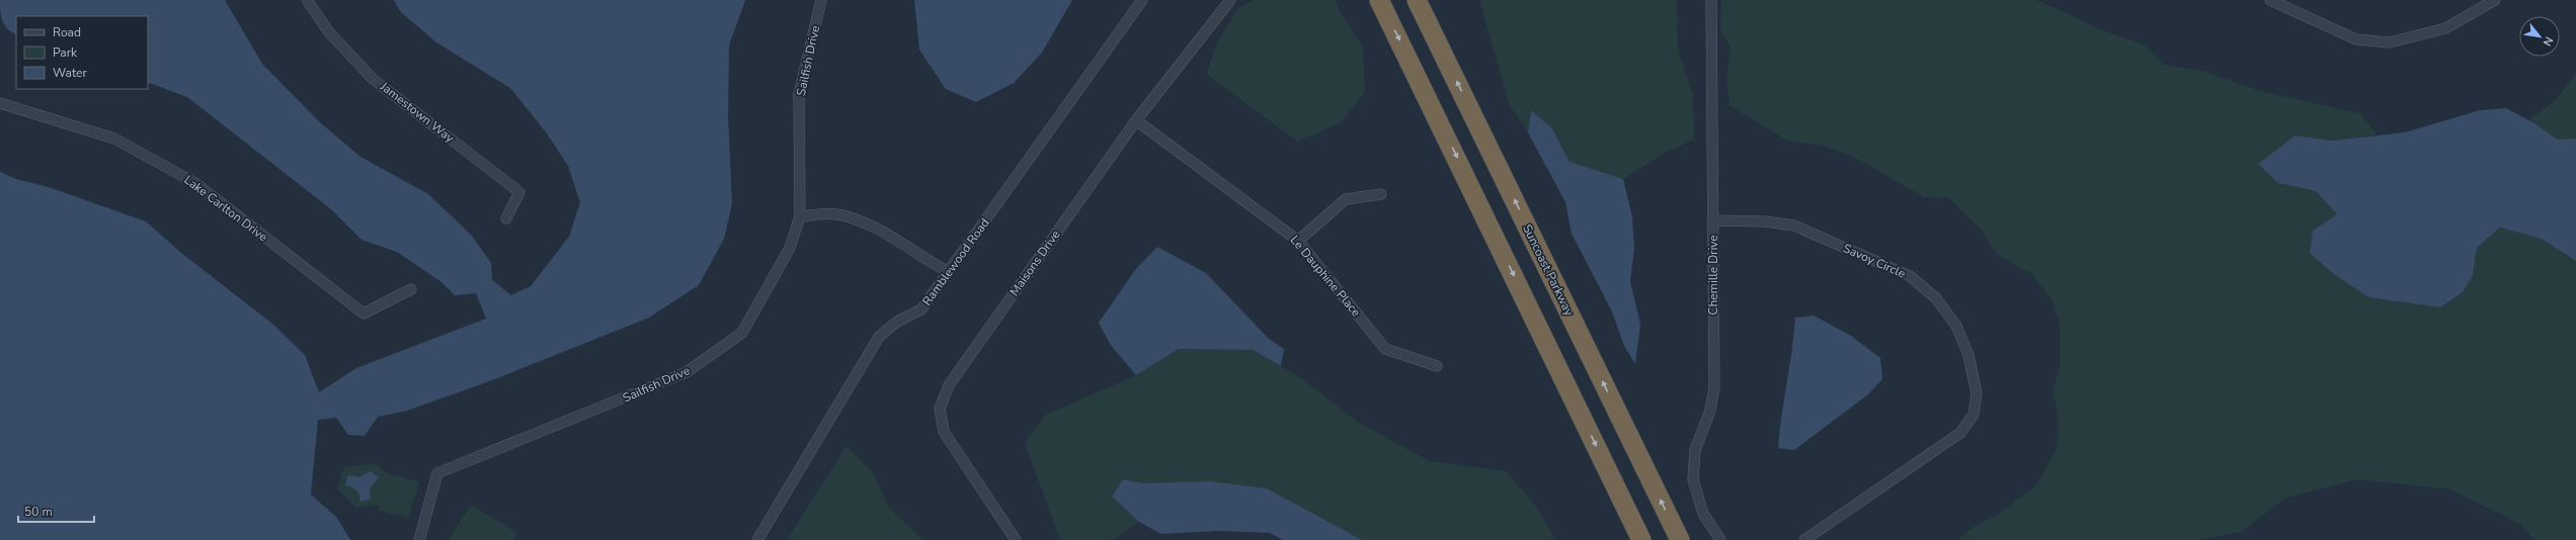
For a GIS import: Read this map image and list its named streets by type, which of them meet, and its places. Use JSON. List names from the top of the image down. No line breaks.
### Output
{"streets":{"highway":["Suncoast Parkway"],"street":["Sailfish Drive","Jamestown Way","Lake Carlton Drive","Savoy Circle","Ramblewood Road","Maisons Drive","Chemille Drive","Le Dauphine Place"]},"crossings":[["Savoy Circle","Chemille Drive"],["Maisons Drive","Le Dauphine Place"]],"legend":["Road","Park","Water"],"scale_bar":"50 m","north":"bottom right"}
